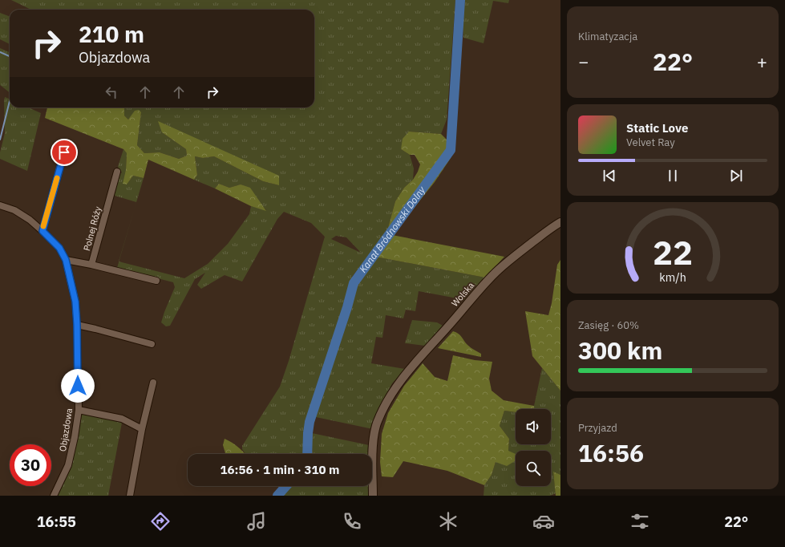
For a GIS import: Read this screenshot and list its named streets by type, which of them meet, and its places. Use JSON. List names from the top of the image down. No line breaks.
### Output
{"streets":{"street":["Polnej Róży","Wolska","Objazdowa"]},"crossings":[["Polnej Róży","Objazdowa"]],"water":["Kanał Bródnowski Dolny"],"page":{"tile":["Klimatyzacja",["Zasięg · 60%","300 km"],["Przyjazd","16:56"]],"turn":["210 m","Objazdowa"],"heat":["−","22°","+"],"song":["Static Love","Velvet Ray"],"limit":"30","trip":"16:56 · 1 min · 310 m","tabs":["16:55","22°"],"gauge":["22","km/h"]}}
